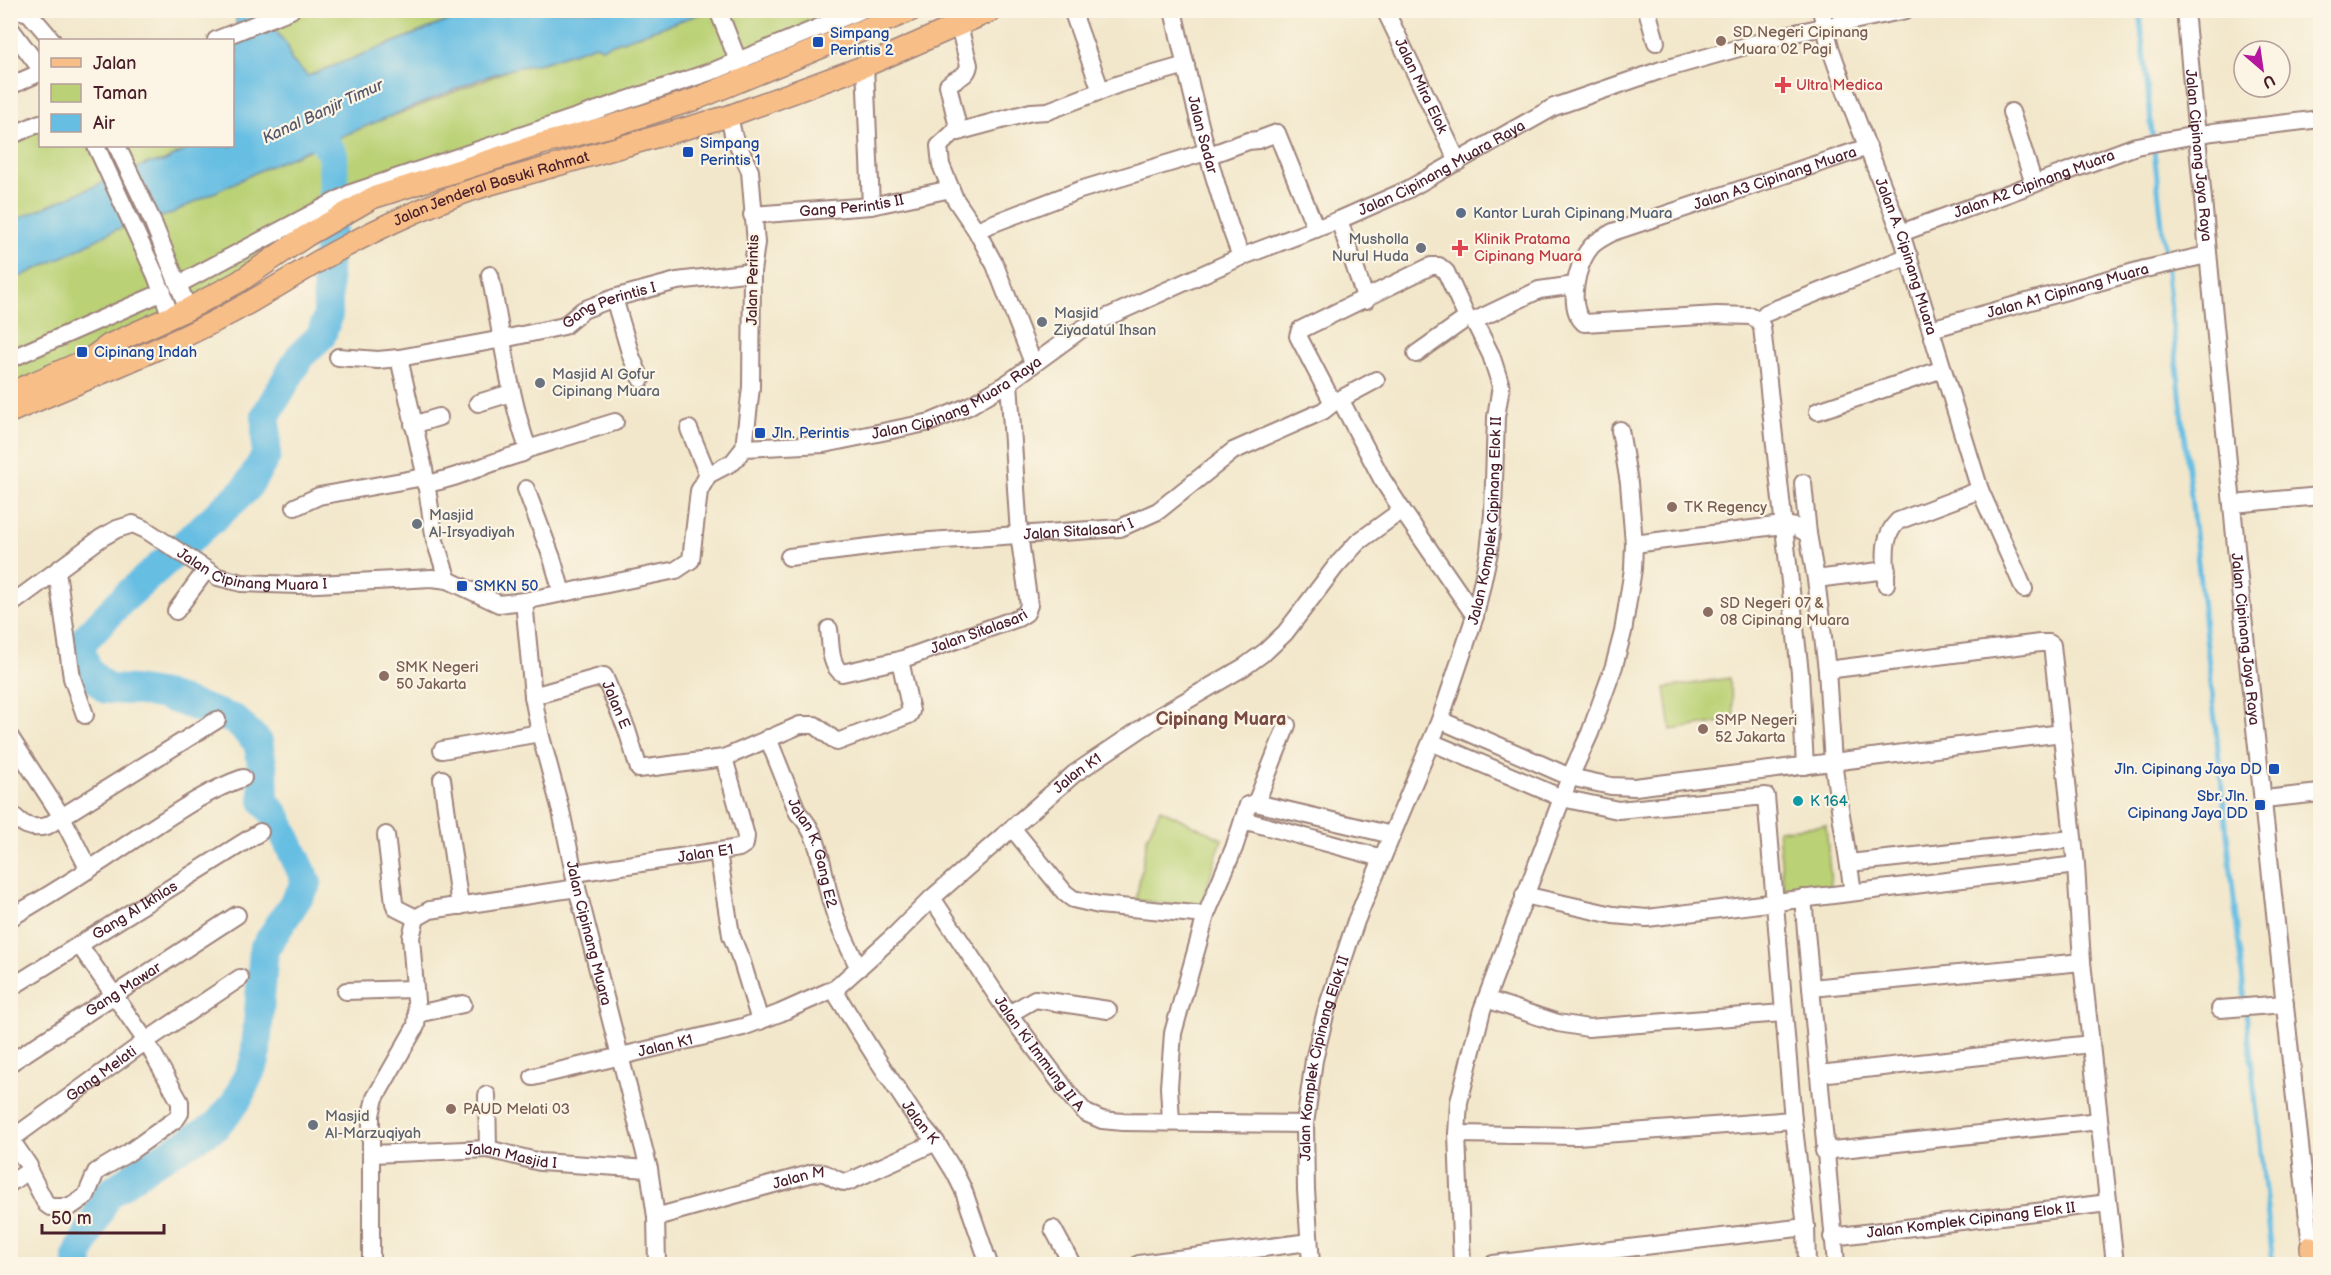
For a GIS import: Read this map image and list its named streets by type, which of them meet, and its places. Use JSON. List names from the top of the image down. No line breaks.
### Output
{"streets":{"main road":["Jalan Jenderal Basuki Rahmat"],"street":["Jalan Mira Elok","Jalan Sadar","Jalan Cipinang Jaya Raya","Jalan Cipinang Muara Raya","Jalan A3 Cipinang Muara","Jalan A2 Cipinang Muara","Gang Perintis II","Jalan A. Cipinang Muara","Jalan Perintis","Jalan A1 Cipinang Muara","Gang Perintis I","Jalan Komplek Cipinang Elok II","Jalan Sitalasari I","Jalan Cipinang Muara I","Jalan Sitalasari","Jalan E","Jalan K1","Jalan E1","Jalan K. Gang E2","Gang Al Ikhlas","Jalan Cipinang Muara","Gang Mawar","Jalan Ki Immung II A","Gang Melati","Jalan K","Jalan Masjid I","Jalan M"]},"crossings":[["Jalan Mira Elok","Jalan Cipinang Muara Raya"],["Jalan Sadar","Jalan Cipinang Muara Raya"],["Jalan Cipinang Jaya Raya","Jalan A2 Cipinang Muara"],["Jalan Cipinang Jaya Raya","Jalan A1 Cipinang Muara"],["Jalan Cipinang Muara Raya","Jalan A. Cipinang Muara"],["Jalan Cipinang Muara Raya","Jalan Perintis"],["Jalan Cipinang Muara Raya","Jalan Sitalasari"],["Jalan A3 Cipinang Muara","Jalan A. Cipinang Muara"],["Jalan A2 Cipinang Muara","Jalan A. Cipinang Muara"],["Jalan Jenderal Basuki Rahmat","Jalan Perintis"],["Gang Perintis II","Jalan Perintis"],["Jalan A. Cipinang Muara","Jalan A1 Cipinang Muara"],["Jalan Perintis","Gang Perintis I"],["Jalan Komplek Cipinang Elok II","Jalan Ki Immung II A"],["Jalan Sitalasari I","Jalan Sitalasari"],["Jalan Cipinang Muara I","Jalan Cipinang Muara"],["Jalan E","Jalan E1"],["Jalan E","Jalan Cipinang Muara"],["Jalan K1","Jalan K. Gang E2"],["Jalan K1","Jalan Cipinang Muara"],["Jalan K1","Jalan Ki Immung II A"],["Jalan K1","Jalan K"],["Jalan E1","Jalan Cipinang Muara"],["Jalan Cipinang Muara","Jalan Masjid I"],["Jalan Cipinang Muara","Jalan M"],["Jalan K","Jalan M"]],"districts":["Cipinang Muara"],"water":["Kanal Banjir Timur"],"places":{"other":["SD Negeri Cipinang Muara 02 Pagi","Kantor Lurah Cipinang Muara","Musholla Nurul Huda","Masjid Ziyadatul Ihsan","Masjid Al Gofur Cipinang Muara","TK Regency","Masjid Al-Irsyadiyah","SD Negeri 07 & 08 Cipinang Muara","SMK Negeri 50 Jakarta","SMP Negeri 52 Jakarta","K 164","PAUD Melati 03","Masjid Al-Marzuqiyah"],"transit":["Simpang Perintis 2","Simpang Perintis 1","Cipinang Indah","Jln. Perintis","SMKN 50","Jln. Cipinang Jaya DD","Sbr. Jln. Cipinang Jaya DD"],"health":["Ultra Medica","Klinik Pratama Cipinang Muara"]},"legend":["Jalan","Taman","Air"],"scale_bar":"50 m","north":"bottom right"}
